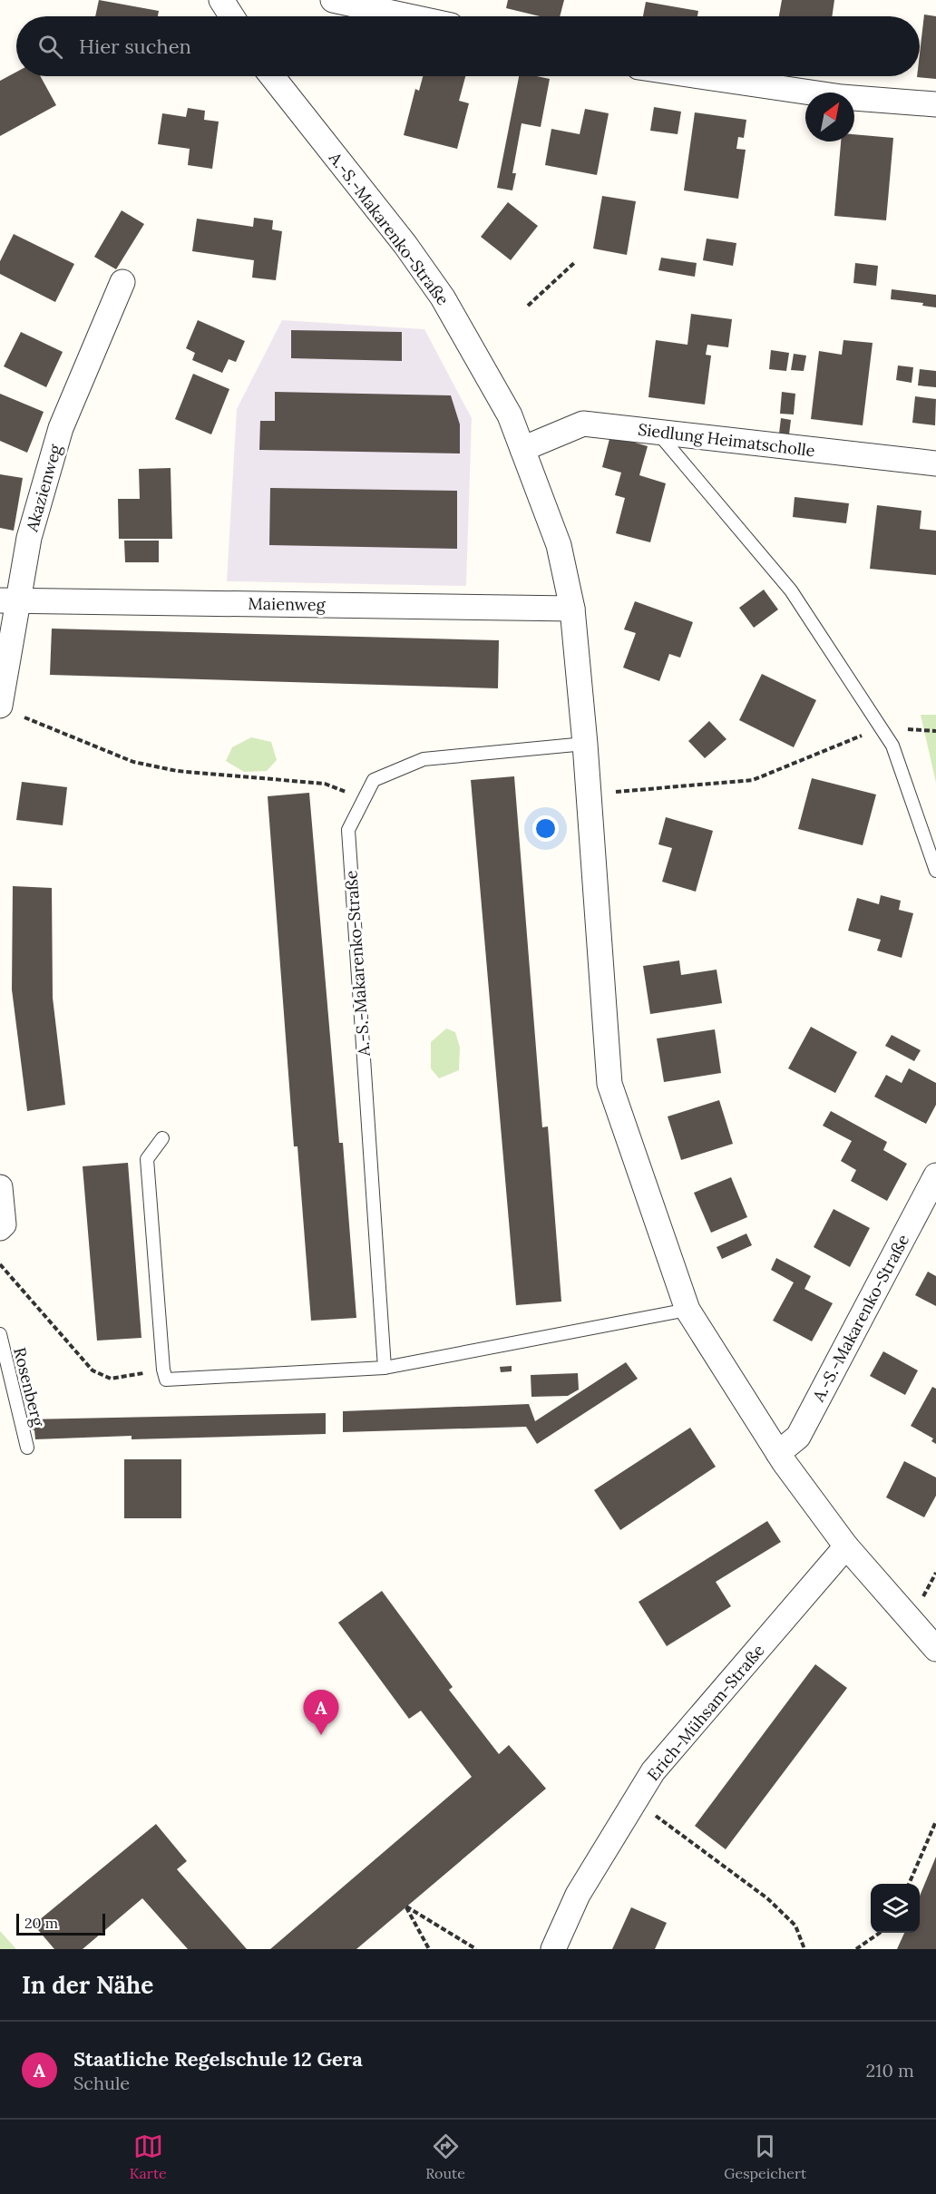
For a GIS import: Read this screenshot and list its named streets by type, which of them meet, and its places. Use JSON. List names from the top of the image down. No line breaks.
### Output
{"streets":{"street":["A.-S.-Makarenko-Straße","Siedlung Heimatscholle","Akazienweg","Maienweg","Erich-Mühsam-Straße"],"lane":["Rosenberg"]},"crossings":[["A.-S.-Makarenko-Straße","Siedlung Heimatscholle"],["A.-S.-Makarenko-Straße","Maienweg"],["A.-S.-Makarenko-Straße","Erich-Mühsam-Straße"],["Akazienweg","Maienweg"]],"scale_bar":"20 m","north":"top right","page":{"search":"Hier suchen","pins":"A","scale":"20 m","heading":"In der Nähe","list":[{"mark":"A","name":"Staatliche Regelschule 12 Gera","note":"Schule","value":"210 m"}],"nav":["Karte","Route","Gespeichert"]}}
